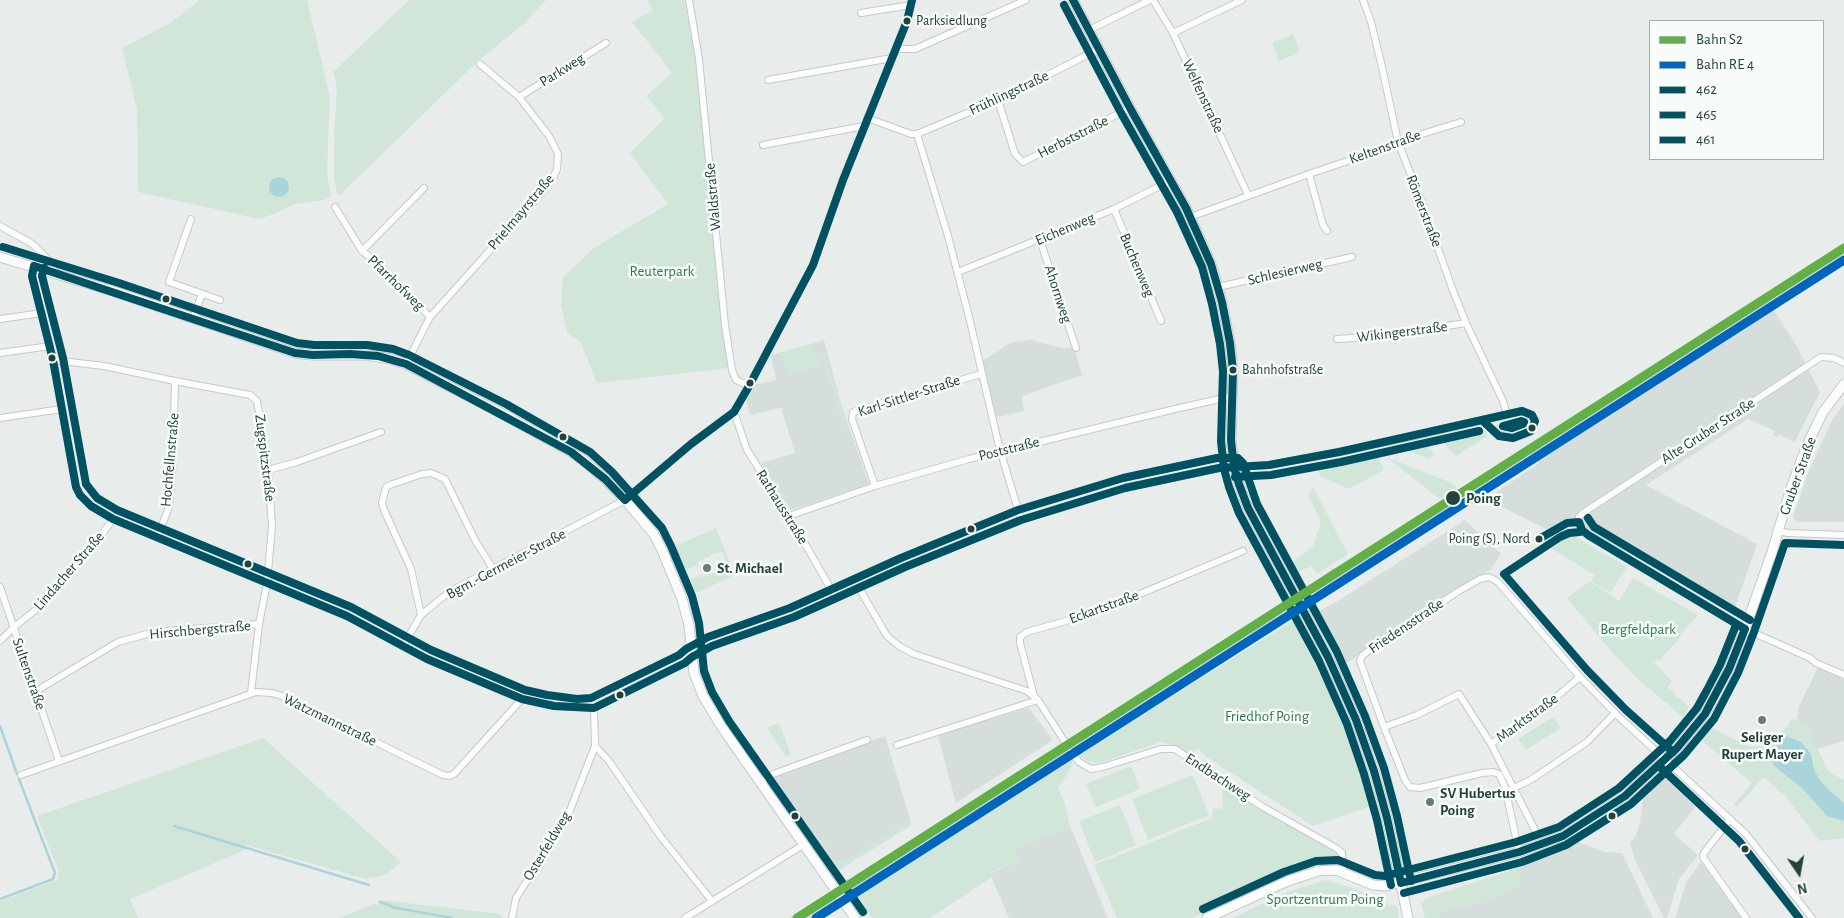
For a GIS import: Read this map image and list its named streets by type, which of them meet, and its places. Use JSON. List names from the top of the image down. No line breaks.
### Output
{"streets":{"street":["Parkweg","Frühlingstraße","Welfenstraße","Herbststraße","Keltenstraße","Waldstraße","Römerstraße","Prielmayrstraße","Eichenweg","Buchenweg","Schlesierweg","Pfarrhofweg","Ahornweg","Wikingerstraße","Karl-Sittler-Straße","Alte Gruber Straße","Poststraße","Zugspitzstraße","Hochfellnstraße","Gruber Straße","Rathausstraße","Bgm.-Germeier-Straße","Lindacher Straße","Eckartstraße","Friedensstraße","Hirschbergstraße","Sultenstraße","Marktstraße","Watzmannstraße","Endbachweg","Osterfeldweg"]},"crossings":[["Parkweg","Prielmayrstraße"],["Frühlingstraße","Herbststraße"],["Welfenstraße","Keltenstraße"],["Keltenstraße","Römerstraße"],["Römerstraße","Wikingerstraße"],["Prielmayrstraße","Pfarrhofweg"],["Eichenweg","Buchenweg"],["Eichenweg","Ahornweg"],["Karl-Sittler-Straße","Poststraße"],["Alte Gruber Straße","Gruber Straße"],["Poststraße","Rathausstraße"],["Zugspitzstraße","Hochfellnstraße"],["Zugspitzstraße","Hirschbergstraße"],["Zugspitzstraße","Watzmannstraße"],["Gruber Straße","Friedensstraße"],["Gruber Straße","Endbachweg"],["Rathausstraße","Bgm.-Germeier-Straße"],["Lindacher Straße","Sultenstraße"],["Friedensstraße","Marktstraße"],["Hirschbergstraße","Sultenstraße"],["Sultenstraße","Watzmannstraße"]],"parks":["Reuterpark","Bergfeldpark","Friedhof Poing","Sportzentrum Poing"],"places":["Parksiedlung","Bahnhofstraße","Poing","Poing (S), Nord","St. Michael","Seliger Rupert Mayer","SV Hubertus Poing"],"lines":["transit line 462","transit line 465","transit line 461","rail line S2"],"legend":["Bahn S2","Bahn RE 4","462","465","461"],"north":"bottom"}
